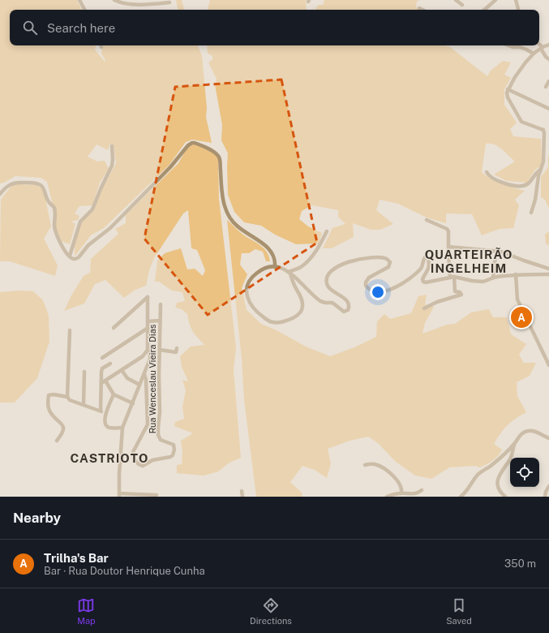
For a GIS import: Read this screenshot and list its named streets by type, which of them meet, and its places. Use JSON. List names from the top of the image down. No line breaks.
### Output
{"streets":{"street":["Rua Wenceslau Vieira Dias"]},"districts":["QUARTEIRÃO INGELHEIM","CASTRIOTO"],"page":{"search":"Search here","pins":"A","heading":"Nearby","list":[{"mark":"A","name":"Trilha's Bar","note":"Bar · Rua Doutor Henrique Cunha","value":"350 m"}],"nav":["Map","Directions","Saved"]}}
